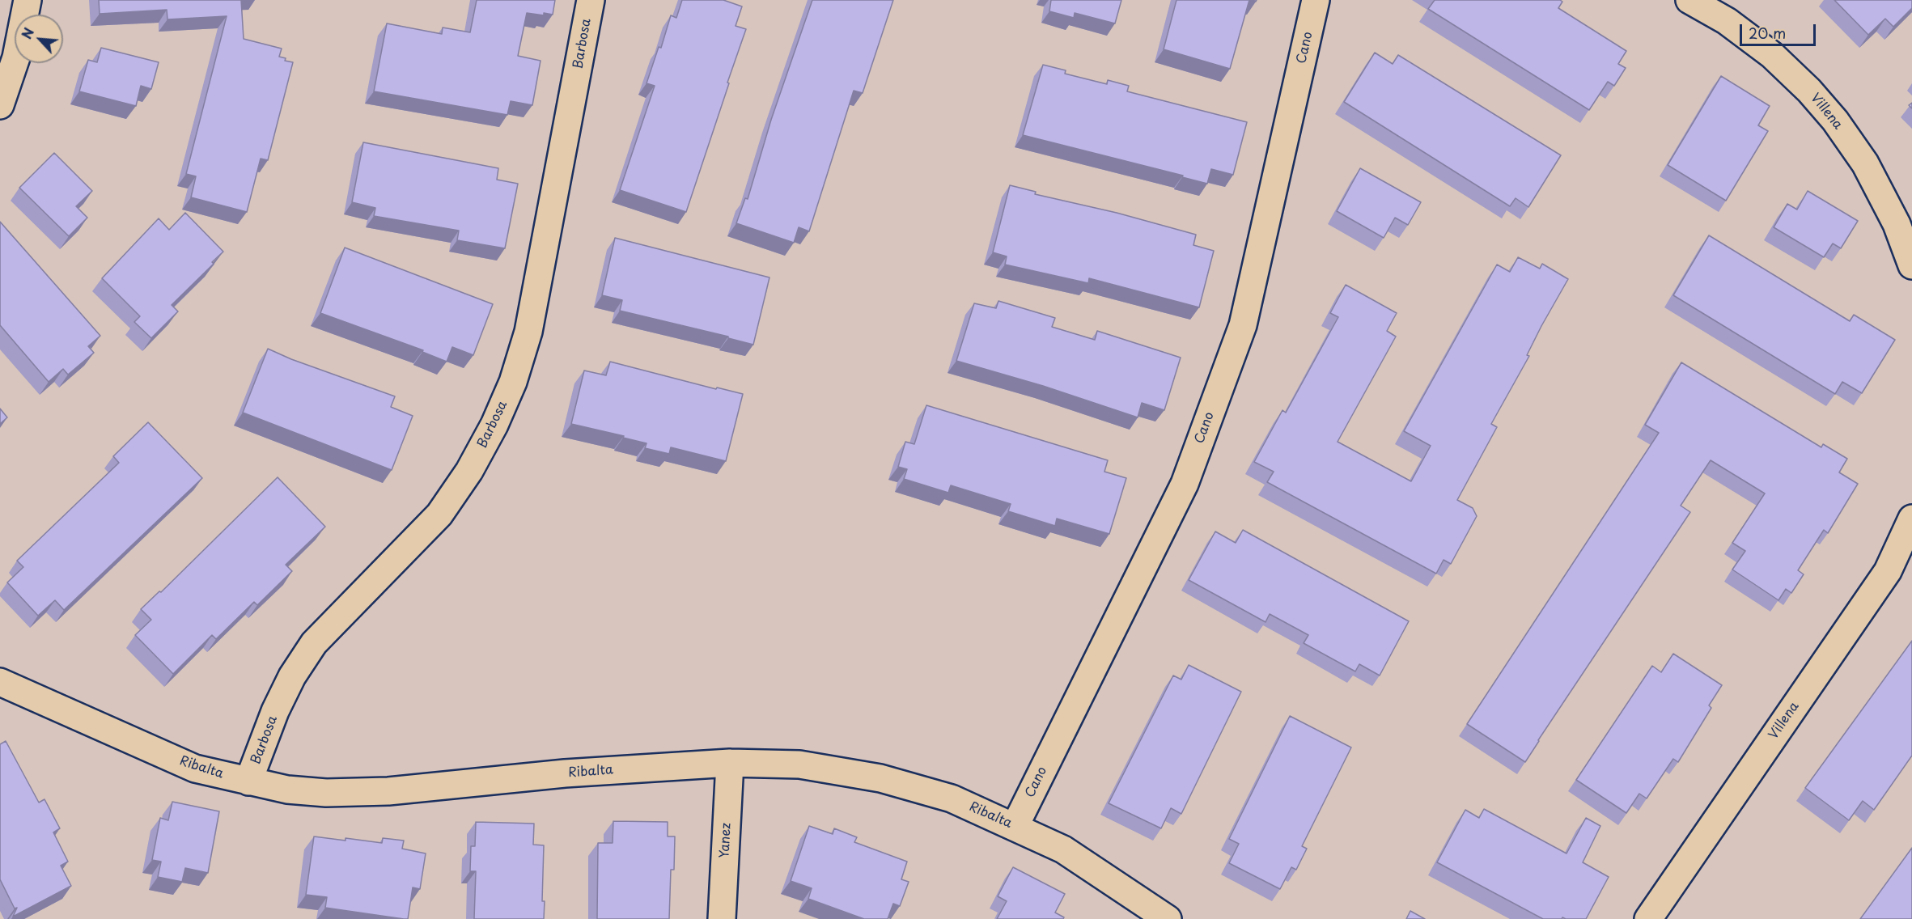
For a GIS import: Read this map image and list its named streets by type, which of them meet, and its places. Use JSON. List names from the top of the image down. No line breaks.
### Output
{"streets":{"street":["Barbosa","Cano","Villena","Ribalta","Yanez"]},"crossings":[["Barbosa","Ribalta"],["Cano","Ribalta"],["Ribalta","Yanez"]],"scale_bar":"20 m","north":"top left"}
